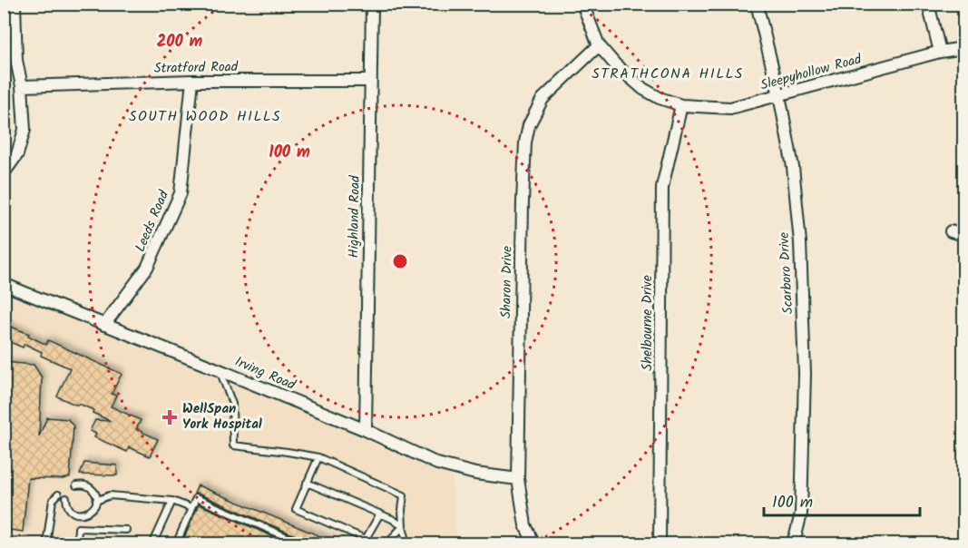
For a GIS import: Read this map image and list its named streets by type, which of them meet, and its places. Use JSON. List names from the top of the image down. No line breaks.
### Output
{"streets":{"street":["Stratford Road","Sleepyhollow Road","Highland Road","Leeds Road","Scarboro Drive","Sharon Drive","Shelbourne Drive","Irving Road"]},"crossings":[["Stratford Road","Highland Road"],["Stratford Road","Leeds Road"],["Sleepyhollow Road","Scarboro Drive"],["Sleepyhollow Road","Sharon Drive"],["Sleepyhollow Road","Shelbourne Drive"],["Highland Road","Irving Road"],["Leeds Road","Irving Road"],["Sharon Drive","Irving Road"]],"districts":["STRATHCONA HILLS","SOUTH WOOD HILLS"],"places":{"health":["WellSpan York Hospital"]},"scale_bar":"100 m","rings":["200 m","100 m"]}
